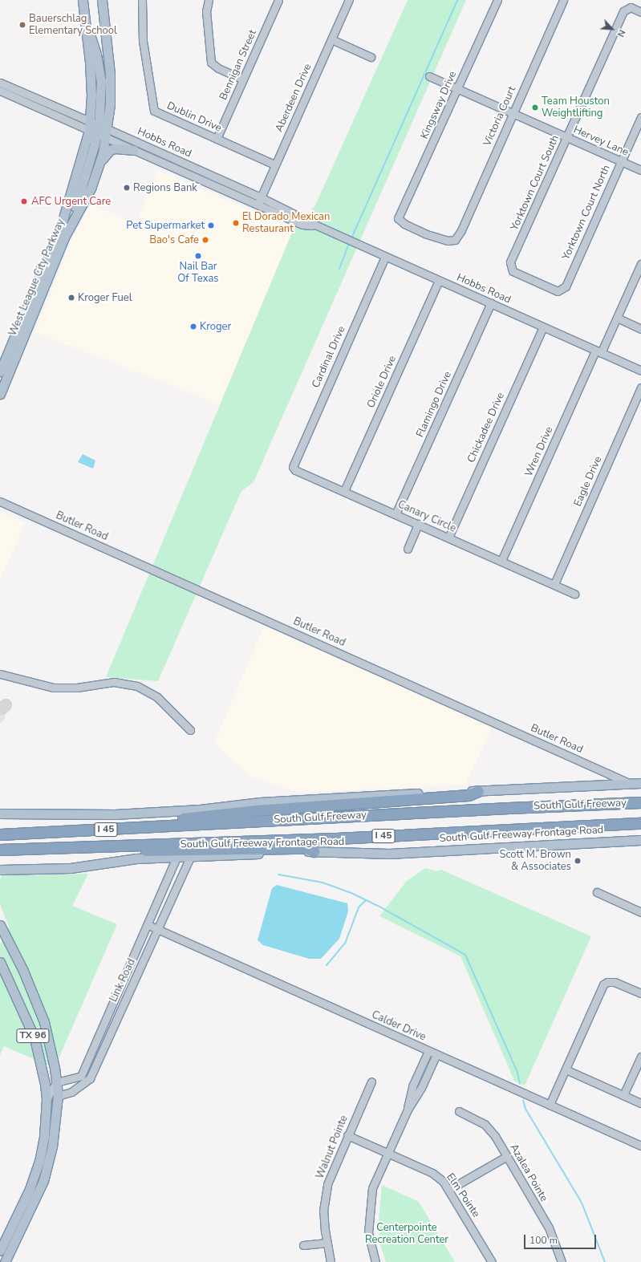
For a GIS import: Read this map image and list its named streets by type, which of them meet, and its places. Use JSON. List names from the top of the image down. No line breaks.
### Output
{"streets":{"highway":["South Gulf Freeway","I 45"],"main road":["West League City Parkway","South Gulf Freeway Frontage Road","TX 96"],"street":["Bennigan Street","Aberdeen Drive","Kingsway Drive","Victoria Court","Dublin Drive","Hervey Lane","Hobbs Road","Yorktown Court South","Yorktown Court North","Cardinal Drive","Oriole Drive","Flamingo Drive","Chickadee Drive","Wren Drive","Eagle Drive","Canary Circle","Butler Road","Link Road","Calder Drive","Walnut Pointe","Azalea Pointe","Elm Pointe"]},"crossings":[["Bennigan Street","Dublin Drive"],["Aberdeen Drive","Dublin Drive"],["Aberdeen Drive","Hobbs Road"],["Kingsway Drive","Victoria Court"],["Kingsway Drive","Hervey Lane"],["Victoria Court","Hervey Lane"],["Hervey Lane","Yorktown Court South"],["Hervey Lane","Yorktown Court North"],["Hobbs Road","West League City Parkway"],["Hobbs Road","Cardinal Drive"],["Hobbs Road","Oriole Drive"],["Hobbs Road","Flamingo Drive"],["Hobbs Road","Chickadee Drive"],["Hobbs Road","Wren Drive"],["Yorktown Court South","Yorktown Court North"],["Cardinal Drive","Canary Circle"],["Oriole Drive","Canary Circle"],["Flamingo Drive","Canary Circle"],["Chickadee Drive","Canary Circle"],["Wren Drive","Canary Circle"],["Eagle Drive","Canary Circle"],["South Gulf Freeway Frontage Road","Link Road"],["Link Road","Calder Drive"],["Link Road","TX 96"],["Walnut Pointe","Elm Pointe"]],"parks":["Centerpointe Recreation Center"],"places":["Bauerschlag Elementary School","Team Houston Weightlifting","Regions Bank","AFC Urgent Care","El Dorado Mexican Restaurant","Pet Supermarket","Bao's Cafe","Nail Bar Of Texas","Kroger Fuel","Kroger","Scott M. Brown & Associates"],"scale_bar":"100 m","north":"bottom right"}
